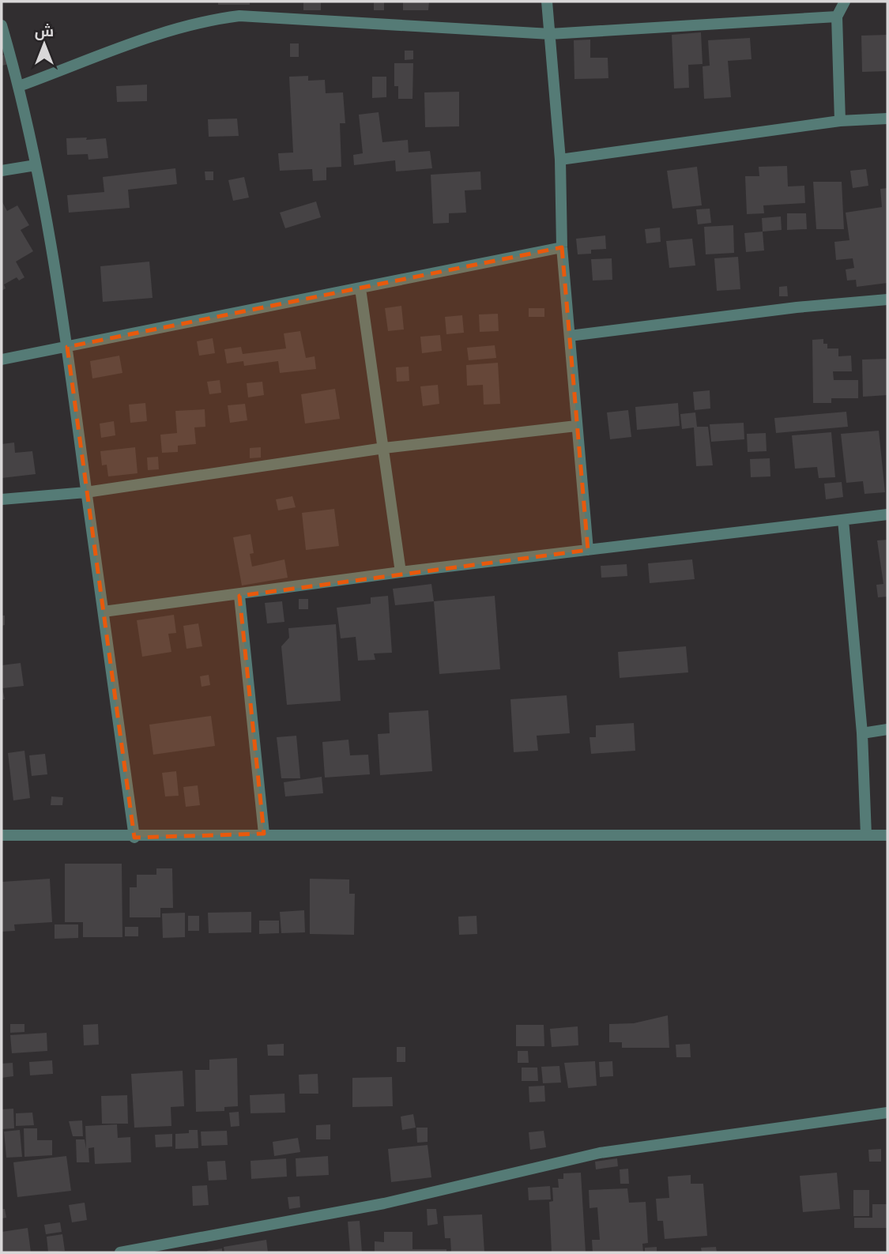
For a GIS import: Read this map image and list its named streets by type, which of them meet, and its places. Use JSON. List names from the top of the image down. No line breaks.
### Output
{"north":"top"}
